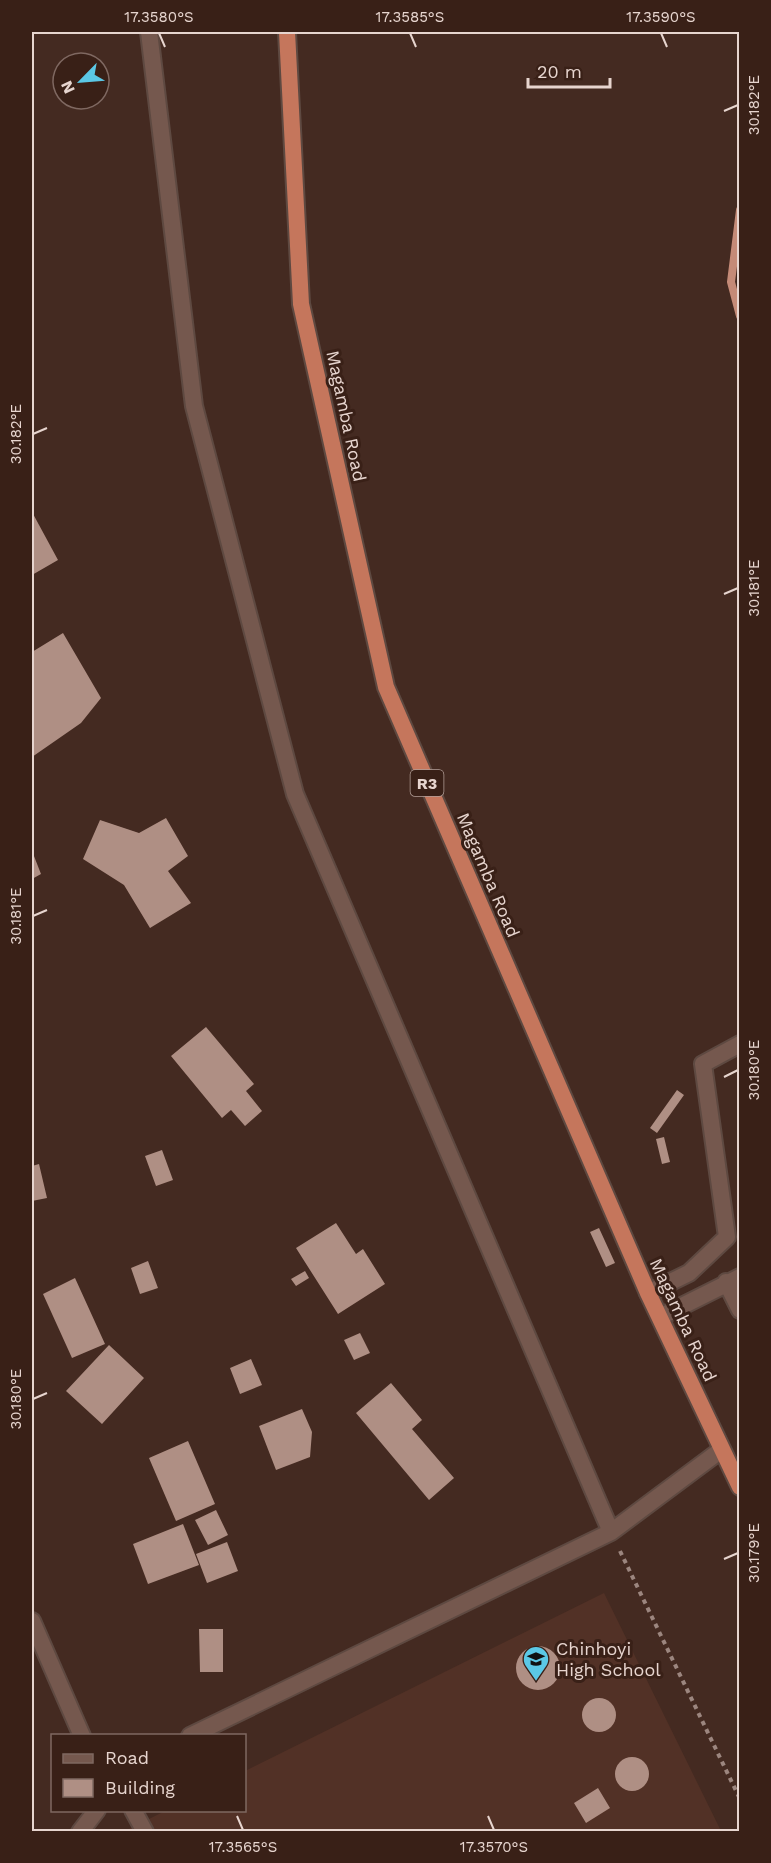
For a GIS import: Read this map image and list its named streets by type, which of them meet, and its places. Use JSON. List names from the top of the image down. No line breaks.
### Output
{"streets":{"highway":["Magamba Road","R3"]},"places":{"school or university":["Chinhoyi High School"]},"legend":["Road","Building"],"scale_bar":"20 m","north":"bottom left","coordinates":["17.3580°S","17.3585°S","17.3590°S","30.182°E","30.181°E","30.180°E","30.179°E","17.3565°S","17.3570°S"]}
